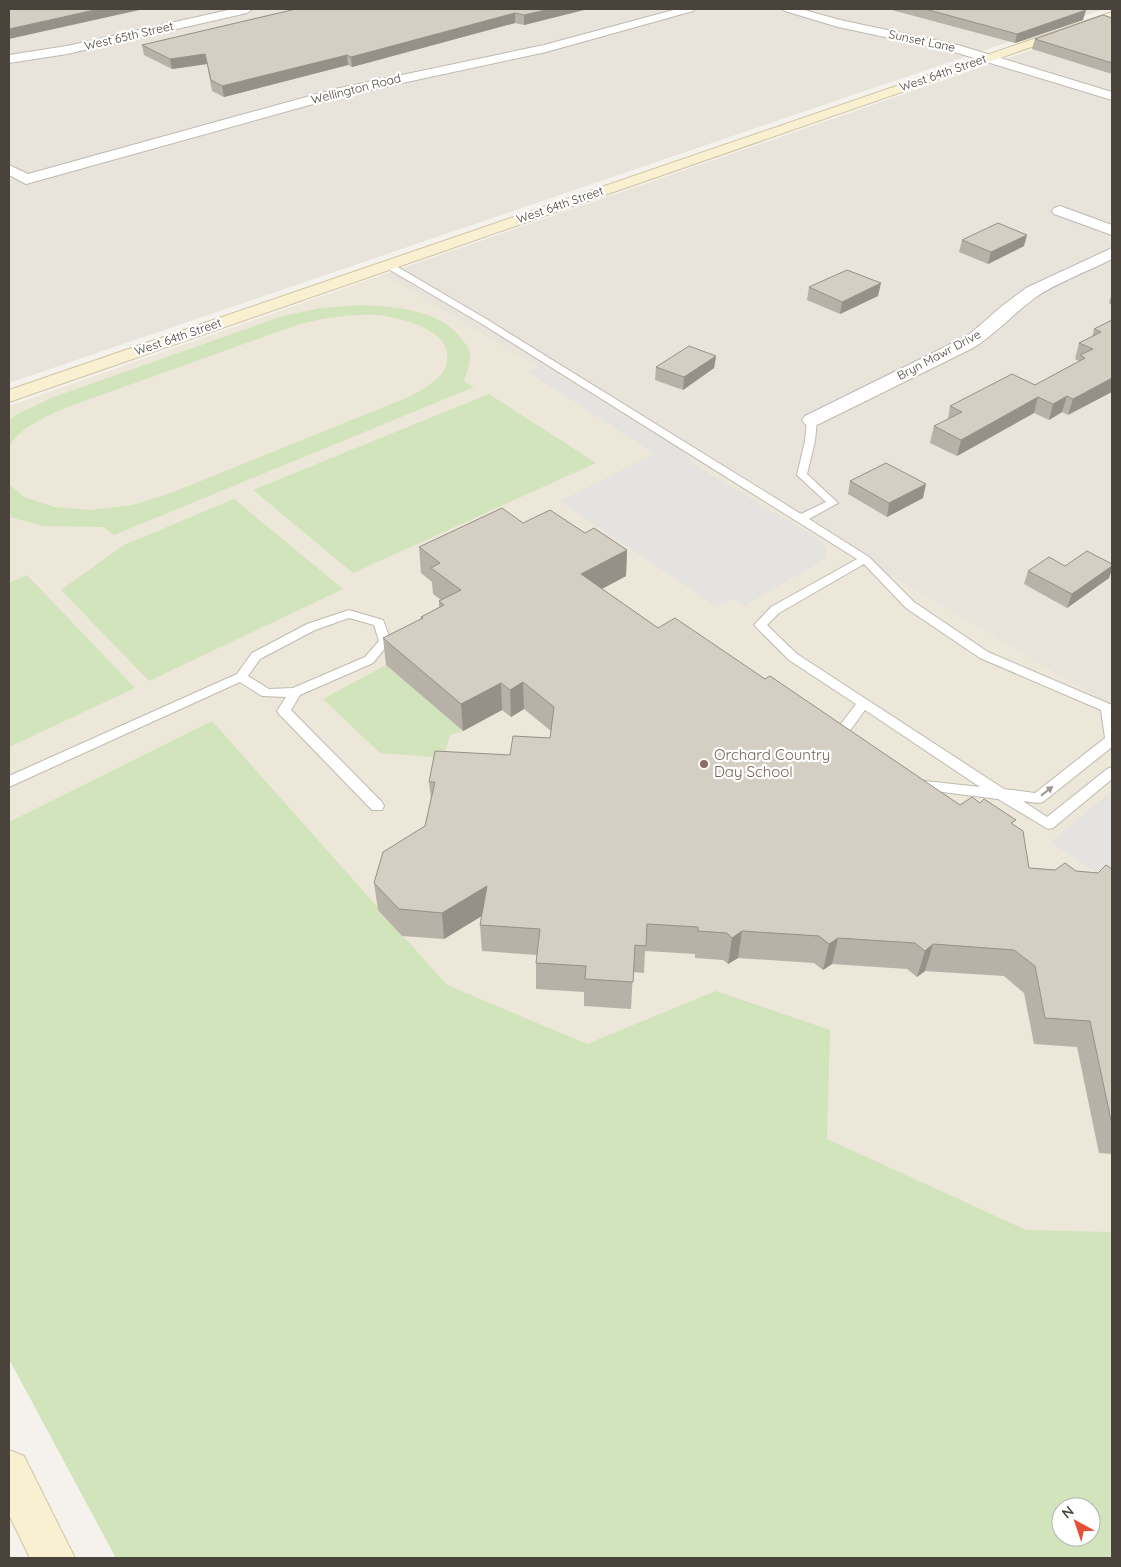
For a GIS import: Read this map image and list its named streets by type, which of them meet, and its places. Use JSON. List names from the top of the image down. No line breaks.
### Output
{"streets":{"street":["West 65th Street","Sunset Lane","West 64th Street","Wellington Road","Bryn Mawr Drive"]},"crossings":[["Sunset Lane","West 64th Street"]],"places":["Orchard Country Day School"],"north":"top left"}
